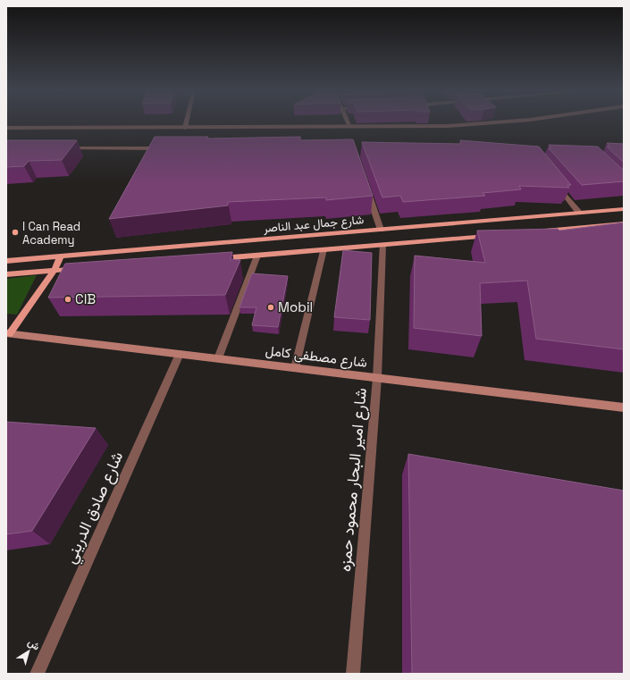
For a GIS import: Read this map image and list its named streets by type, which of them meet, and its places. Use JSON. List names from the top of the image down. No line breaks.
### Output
{"streets":{"main road":["شارع جمال عبد الناصر","شارع مصطفى كامل"],"street":["شارع امير البحار محمود حمزه","شارع صادق الدريني"]},"crossings":[["شارع جمال عبد الناصر","شارع امير البحار محمود حمزه"],["شارع مصطفى كامل","شارع امير البحار محمود حمزه"],["شارع مصطفى كامل","شارع صادق الدريني"]],"places":["I Can Read Academy","CIB","Mobil"],"north":"top right"}
